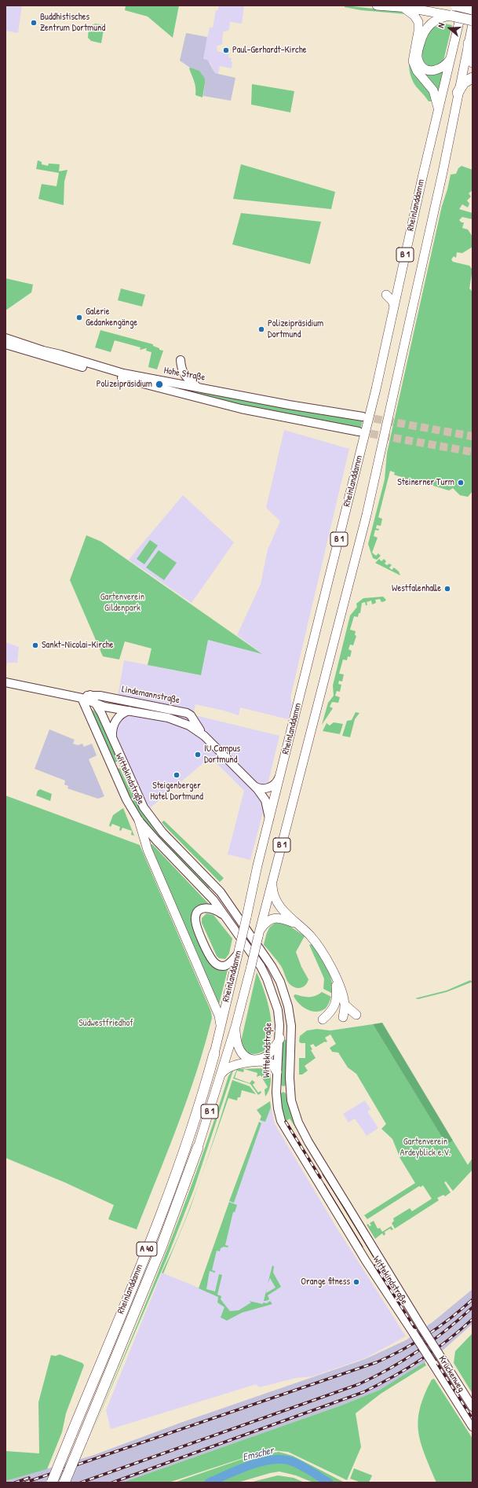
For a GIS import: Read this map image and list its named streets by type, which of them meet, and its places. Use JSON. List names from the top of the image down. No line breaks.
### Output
{"streets":{"highway":["Rheinlanddamm","A 40"],"main road":["B 1","Hohe Straße","Lindemannstraße","Wittekindstraße","Krückenweg"]},"crossings":[["Rheinlanddamm","B 1"],["Rheinlanddamm","Lindemannstraße"],["B 1","Wittekindstraße"],["Lindemannstraße","Wittekindstraße"],["Wittekindstraße","Krückenweg"]],"water":["Emscher"],"parks":["Gartenverein Gildenpark","Südwestfriedhof","Gartenverein Ardeyblick e.V."],"places":["Buddhistisches Zentrum Dortmund","Paul-Gerhardt-Kirche","Galerie Gedankengänge","Polizeipräsidium Dortmund","Polizeipräsidium","Steinerner Turm","Westfalenhalle","Sankt-Nicolai-Kirche","IU Campus Dortmund","Steigenberger Hotel Dortmund","Orange fitness"],"north":"left"}
